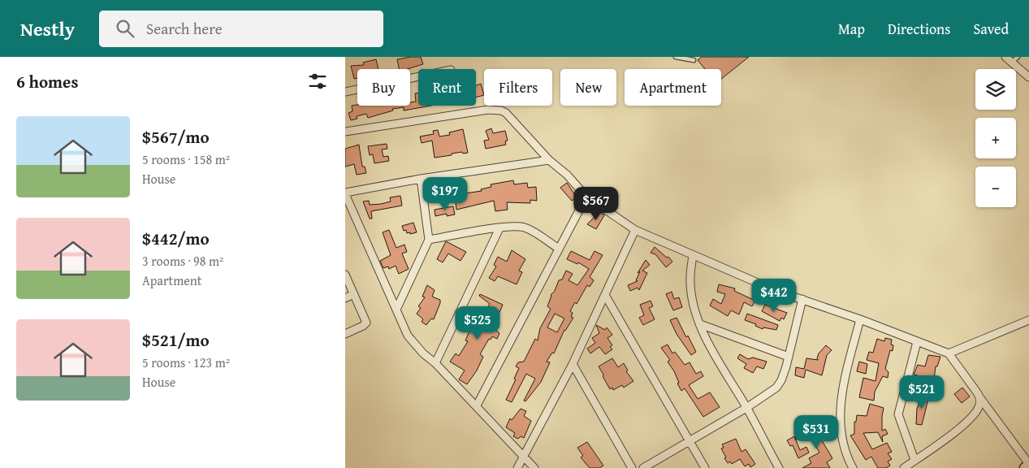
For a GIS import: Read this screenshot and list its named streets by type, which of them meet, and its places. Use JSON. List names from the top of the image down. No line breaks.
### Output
{"page":{"header":"Nestly","search":"Search here","nav":["Map","Directions","Saved"],"heading":"6 homes","map_buttons":["+","−"],"chip":["Buy","Rent","Filters","New","Apartment"],"list":[{"name":"$567/mo","note":"5 rooms · 158 m² · House"},{"name":"$442/mo","note":"3 rooms · 98 m² · Apartment"},{"name":"$521/mo","note":"5 rooms · 123 m² · House"}],"price":["$197","$567","$442","$525","$521","$531"]}}
